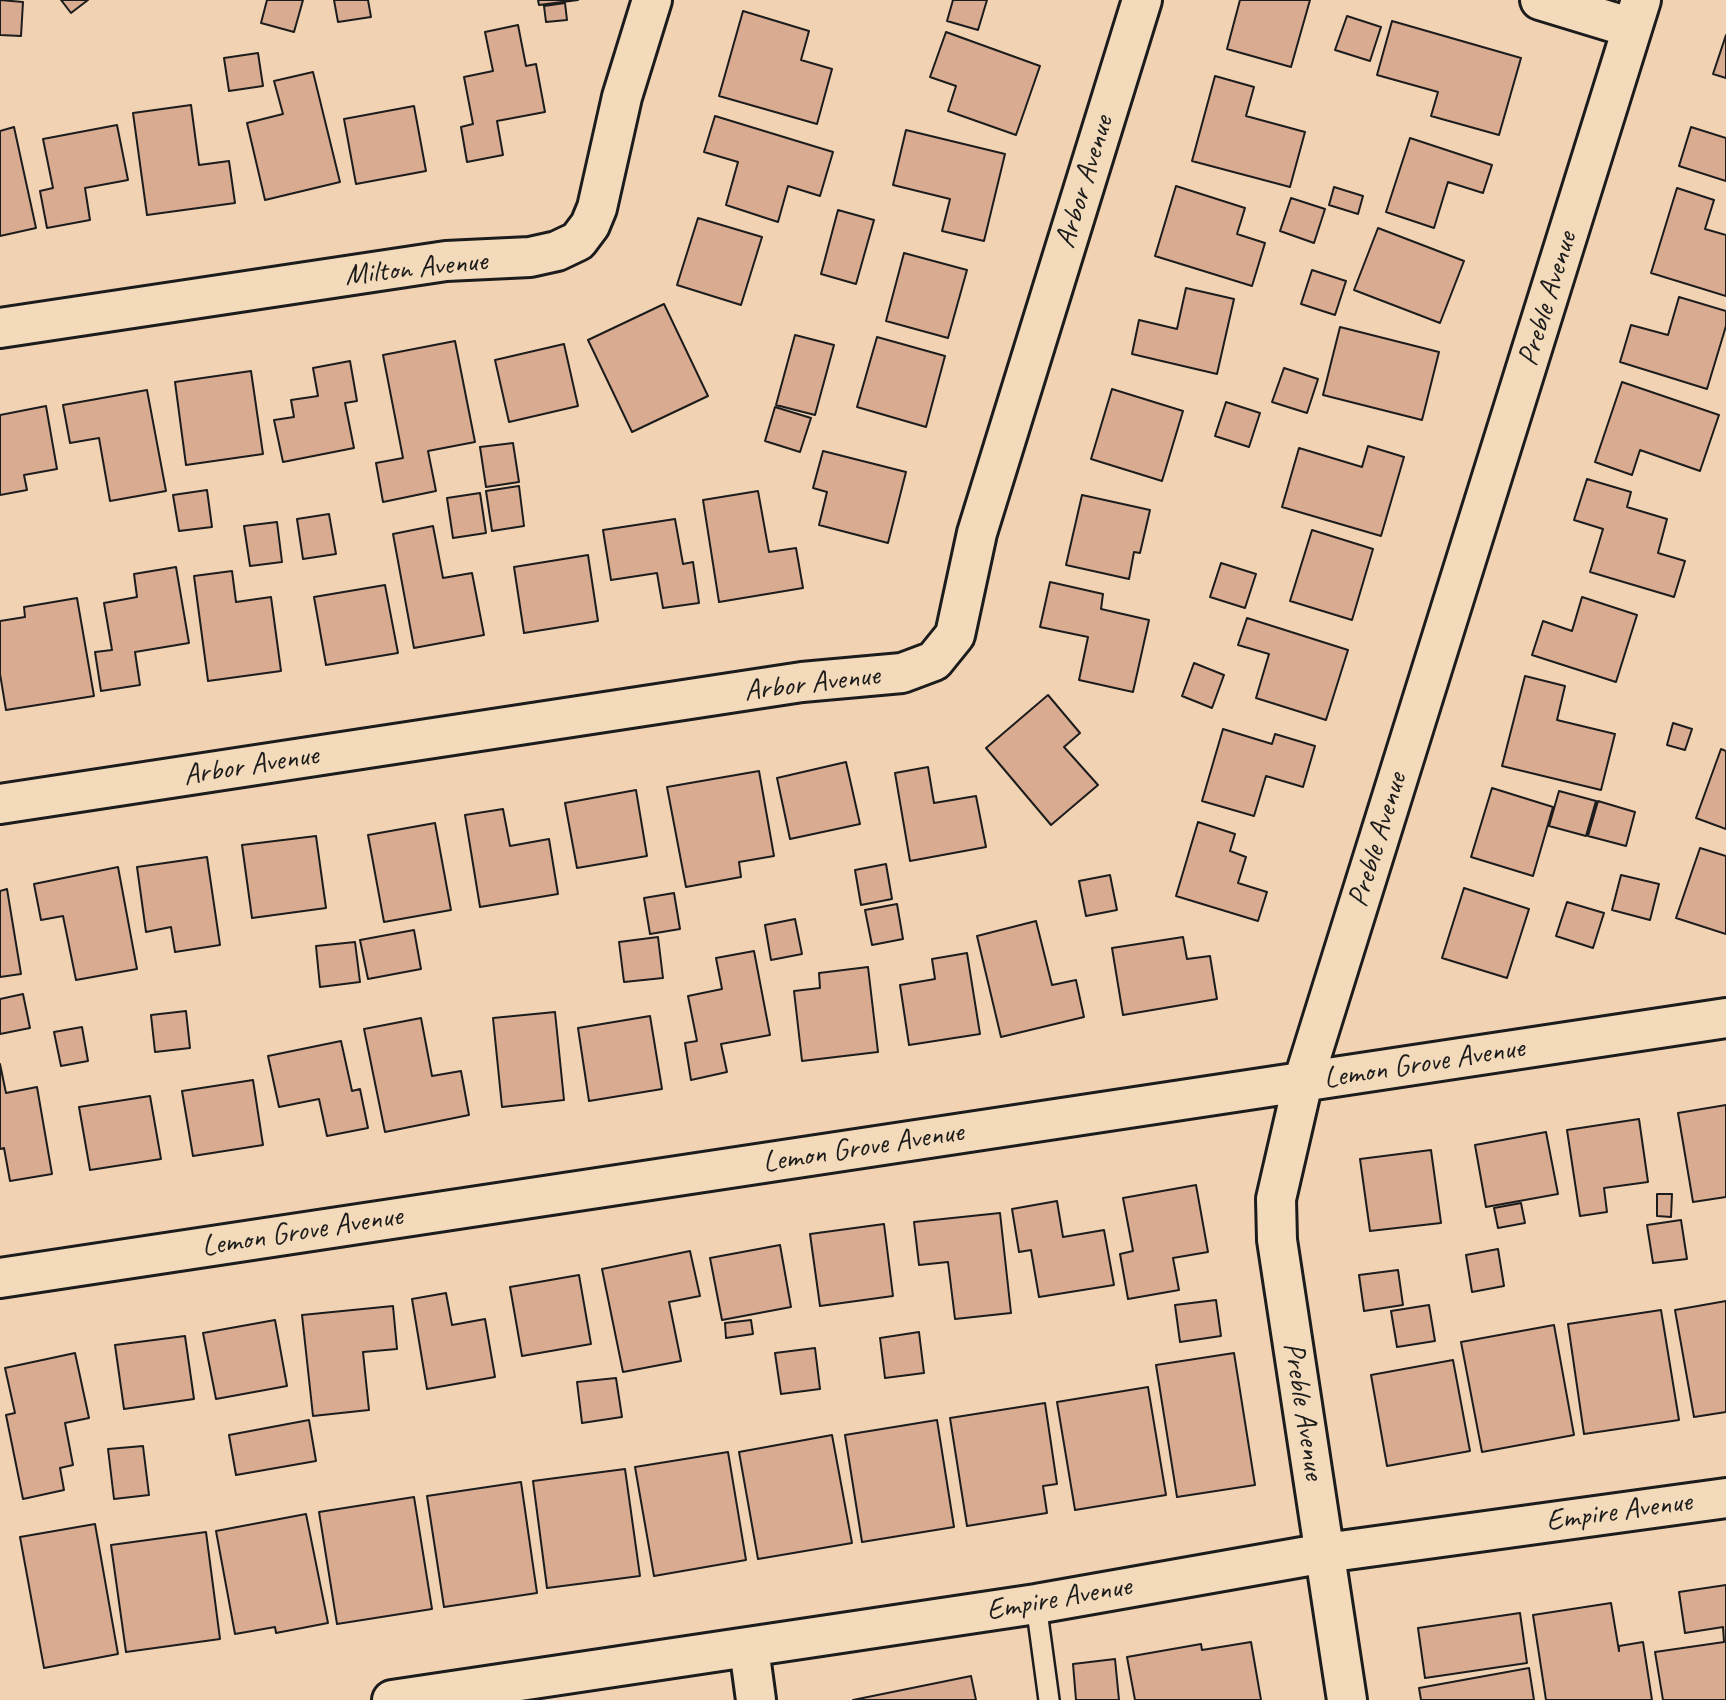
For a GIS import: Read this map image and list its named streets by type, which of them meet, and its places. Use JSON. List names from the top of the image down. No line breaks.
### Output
{"streets":{"street":["Arbor Avenue","Milton Avenue","Preble Avenue","Lemon Grove Avenue","Empire Avenue"]},"crossings":[["Preble Avenue","Lemon Grove Avenue"],["Preble Avenue","Empire Avenue"]]}
